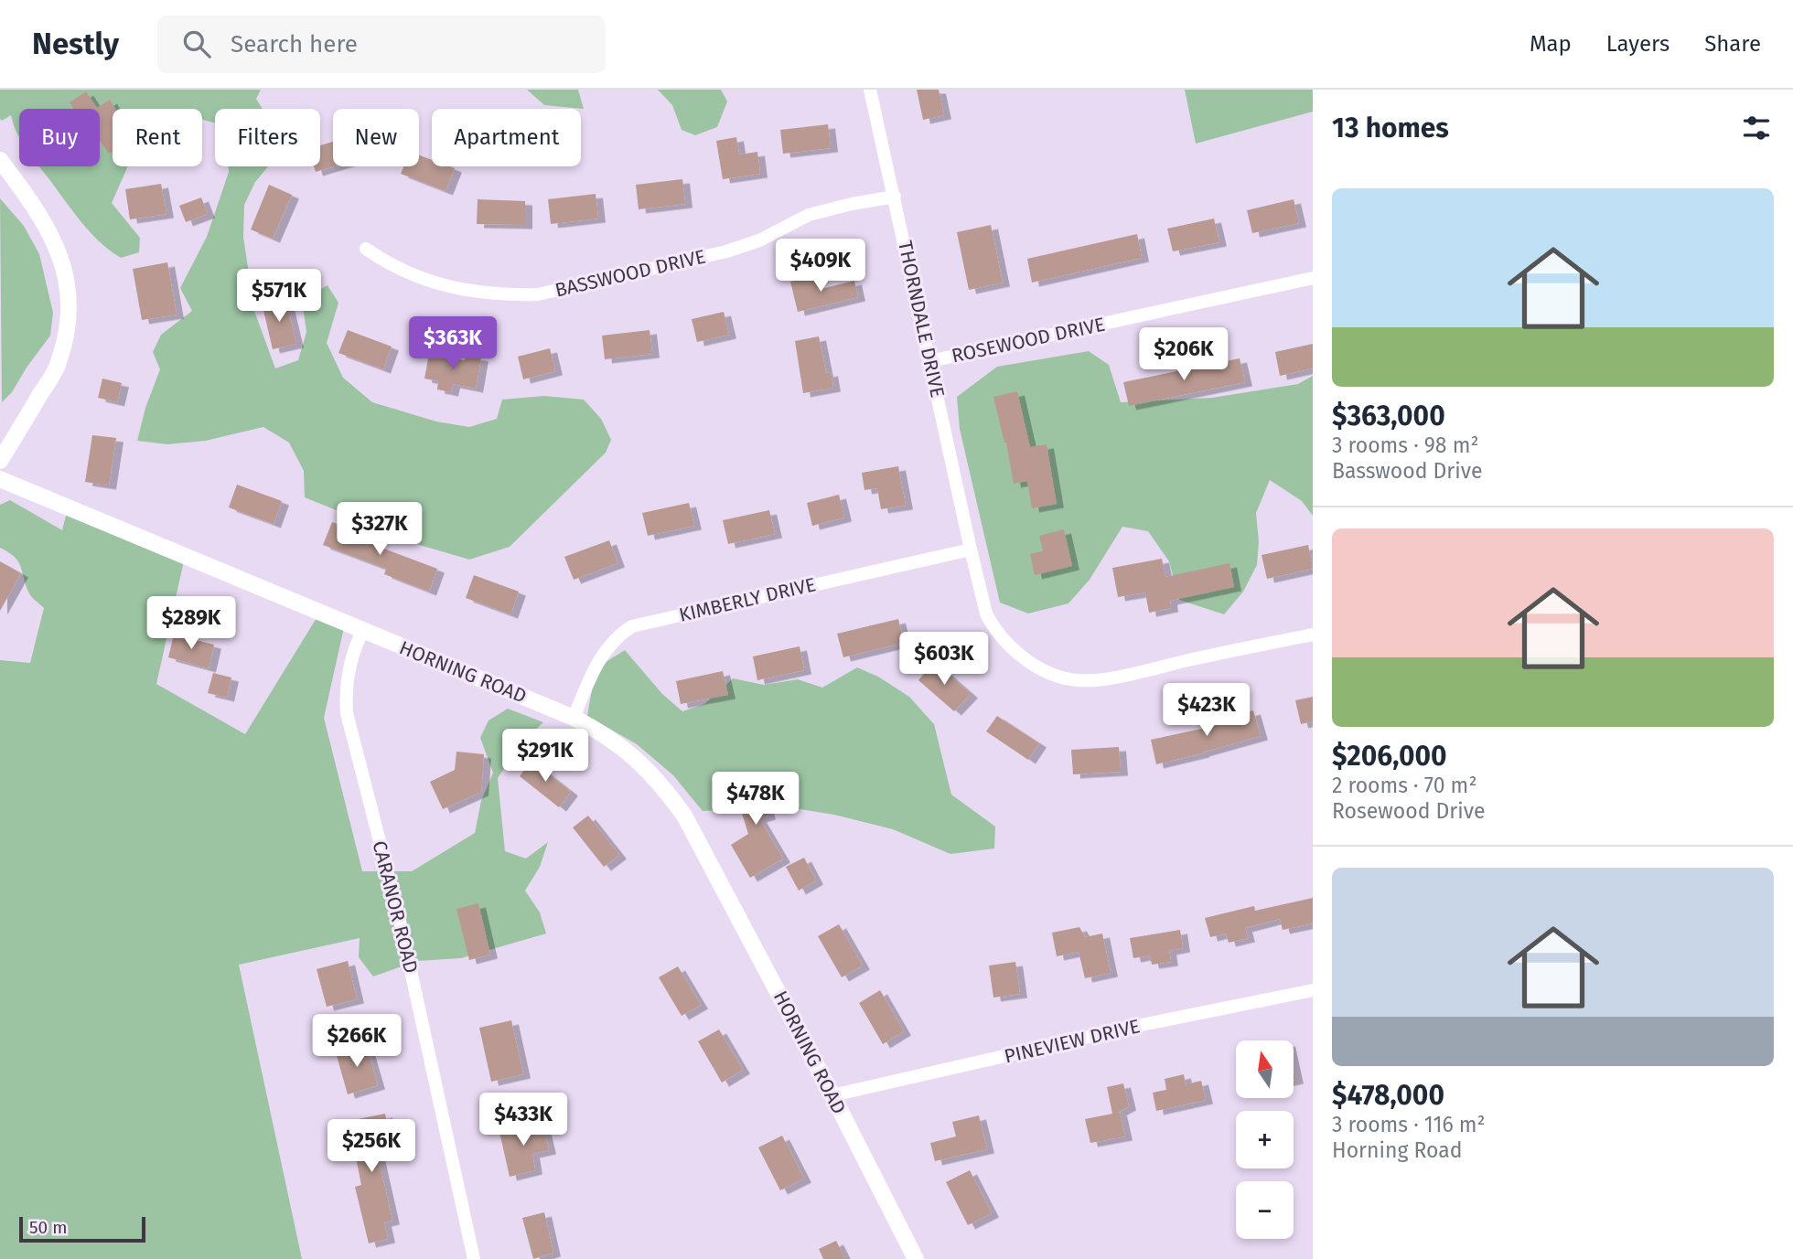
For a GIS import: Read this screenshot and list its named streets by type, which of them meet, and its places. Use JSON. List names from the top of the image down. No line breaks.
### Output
{"streets":{"street":["BASSWOOD DRIVE","THORNDALE DRIVE","ROSEWOOD DRIVE","KIMBERLY DRIVE","HORNING ROAD","CARANOR ROAD","PINEVIEW DRIVE"]},"crossings":[["BASSWOOD DRIVE","THORNDALE DRIVE"],["THORNDALE DRIVE","ROSEWOOD DRIVE"],["THORNDALE DRIVE","KIMBERLY DRIVE"],["KIMBERLY DRIVE","HORNING ROAD"],["HORNING ROAD","CARANOR ROAD"],["HORNING ROAD","PINEVIEW DRIVE"]],"scale_bar":"50 m","north":"top","page":{"header":"Nestly","search":"Search here","nav":["Map","Layers","Share"],"heading":"13 homes","chip":["Buy","Rent","Filters","New","Apartment"],"list":[{"name":"$363,000","note":"3 rooms · 98 m² · Basswood Drive"},{"name":"$206,000","note":"2 rooms · 70 m² · Rosewood Drive"},{"name":"$478,000","note":"3 rooms · 116 m² · Horning Road"}],"price":["$409K","$571K","$363K","$206K","$327K","$289K","$603K","$423K","$291K","$478K","$266K","$433K","$256K"],"map_buttons":["+","−"],"scale":"50 m"}}
